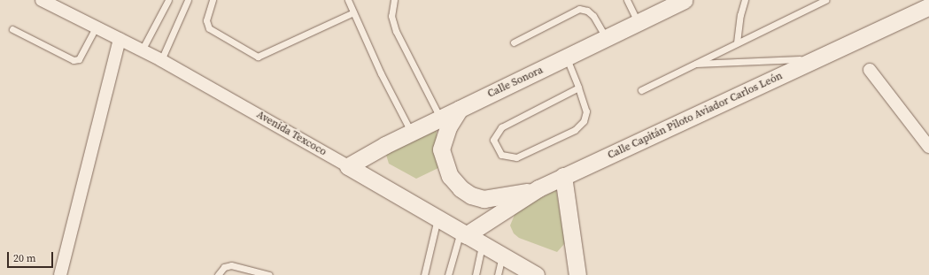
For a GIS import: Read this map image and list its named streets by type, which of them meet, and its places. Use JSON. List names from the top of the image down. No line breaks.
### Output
{"streets":{"street":["Calle Sonora","Calle Capitán Piloto Aviador Carlos León","Avenida Texcoco"]},"crossings":[["Calle Sonora","Avenida Texcoco"],["Calle Capitán Piloto Aviador Carlos León","Avenida Texcoco"]],"scale_bar":"20 m"}
